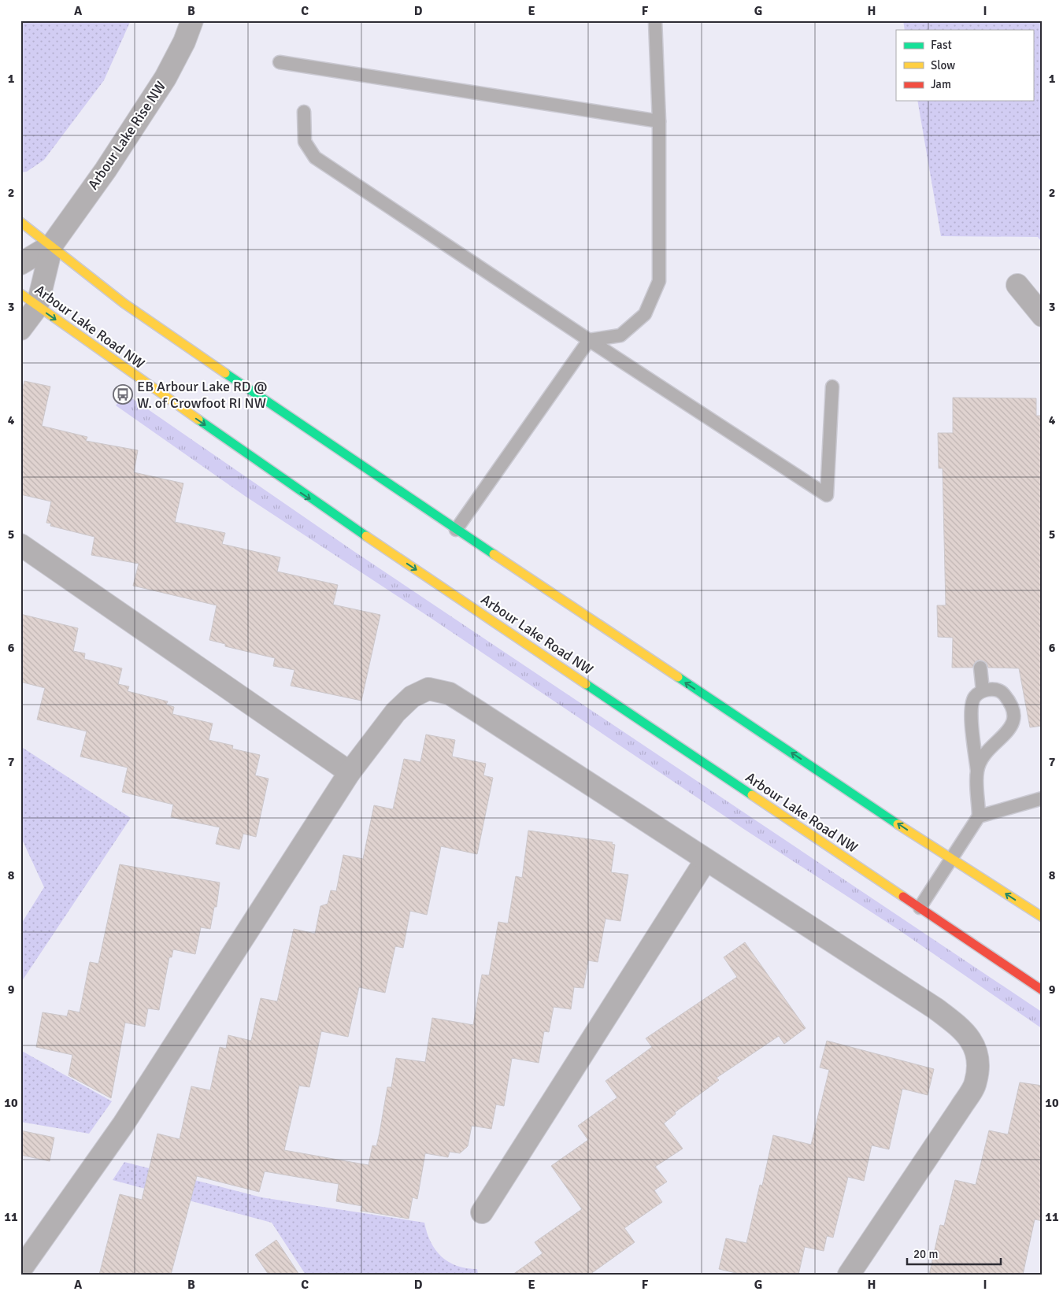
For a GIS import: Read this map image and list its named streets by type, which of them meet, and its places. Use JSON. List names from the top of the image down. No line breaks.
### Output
{"streets":{"street":["Arbour Lake Rise NW","Arbour Lake Road NW"]},"places":{"bus stop":["EB Arbour Lake RD @ W. of Crowfoot RI NW"]},"legend":["Fast","Slow","Jam"],"scale_bar":"20 m","grid":{"columns":["A","B","C","D","E","F","G","H","I"],"rows":["1","2","3","4","5","6","7","8","9","10","11"]}}
